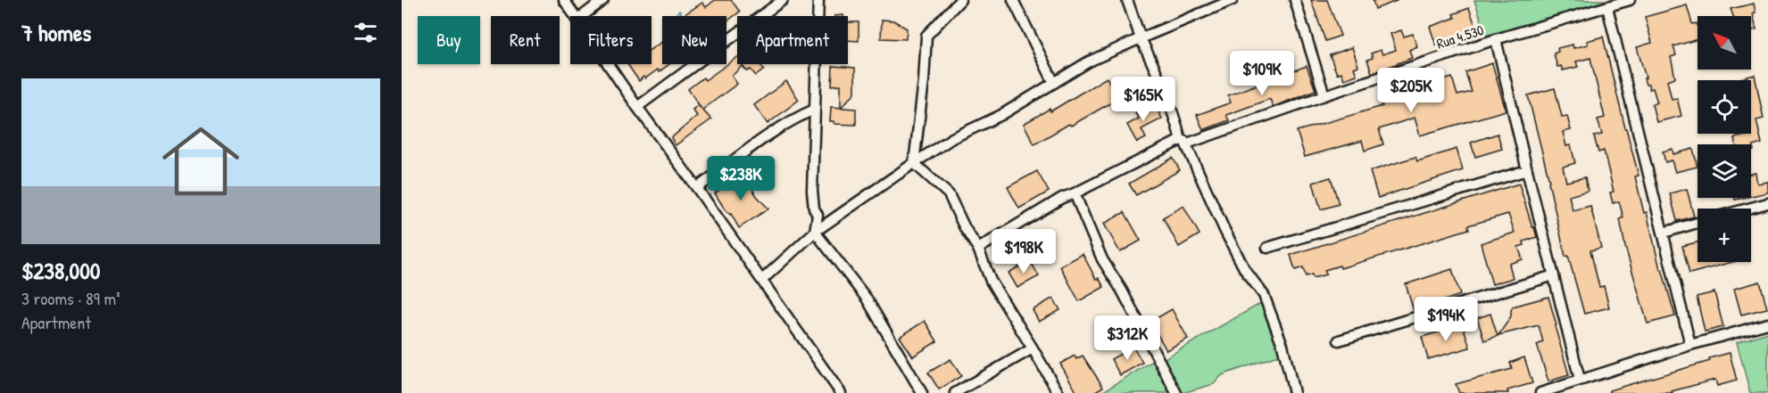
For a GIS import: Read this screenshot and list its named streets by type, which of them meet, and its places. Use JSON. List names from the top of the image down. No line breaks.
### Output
{"streets":{"street":["Rua 4.530"]},"north":"top left","page":{"heading":"7 homes","map_buttons":"+","chip":["Buy","Rent","Filters","New","Apartment"],"price":["$109K","$205K","$165K","$238K","$198K","$194K","$312K"],"list":[{"name":"$238,000","note":"3 rooms · 89 m² · Apartment"}]}}
